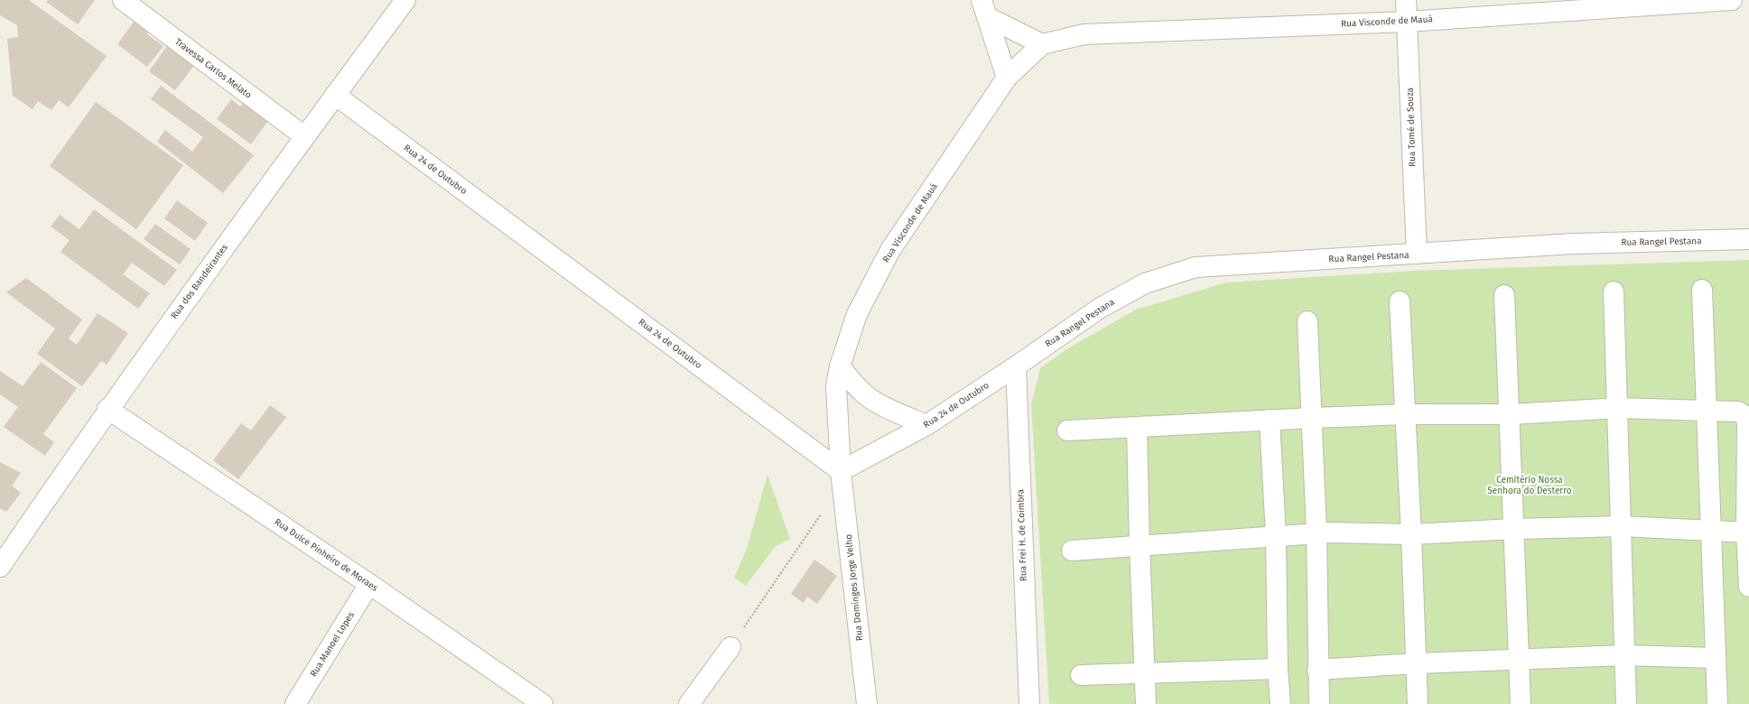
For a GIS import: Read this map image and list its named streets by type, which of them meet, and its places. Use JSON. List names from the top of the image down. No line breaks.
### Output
{"streets":{"street":["Rua Visconde de Mauá","Travessa Carlos Melato","Rua Tomé de Souza","Rua 24 de Outubro","Rua Rangel Pestana","Rua dos Bandeirantes","Rua Frei H. de Coimbra","Rua Dulce Pinheiro de Moraes","Rua Domingos Jorge Velho","Rua Manoel Lopes"]},"crossings":[["Rua Visconde de Mauá","Rua Tomé de Souza"],["Rua Visconde de Mauá","Rua 24 de Outubro"],["Rua Visconde de Mauá","Rua Domingos Jorge Velho"],["Travessa Carlos Melato","Rua dos Bandeirantes"],["Rua Tomé de Souza","Rua Rangel Pestana"],["Rua 24 de Outubro","Rua Rangel Pestana"],["Rua 24 de Outubro","Rua dos Bandeirantes"],["Rua 24 de Outubro","Rua Frei H. de Coimbra"],["Rua 24 de Outubro","Rua Domingos Jorge Velho"],["Rua Rangel Pestana","Rua Frei H. de Coimbra"],["Rua dos Bandeirantes","Rua Dulce Pinheiro de Moraes"],["Rua Dulce Pinheiro de Moraes","Rua Manoel Lopes"]],"parks":["Cemitério Nossa Senhora do Desterro"]}
